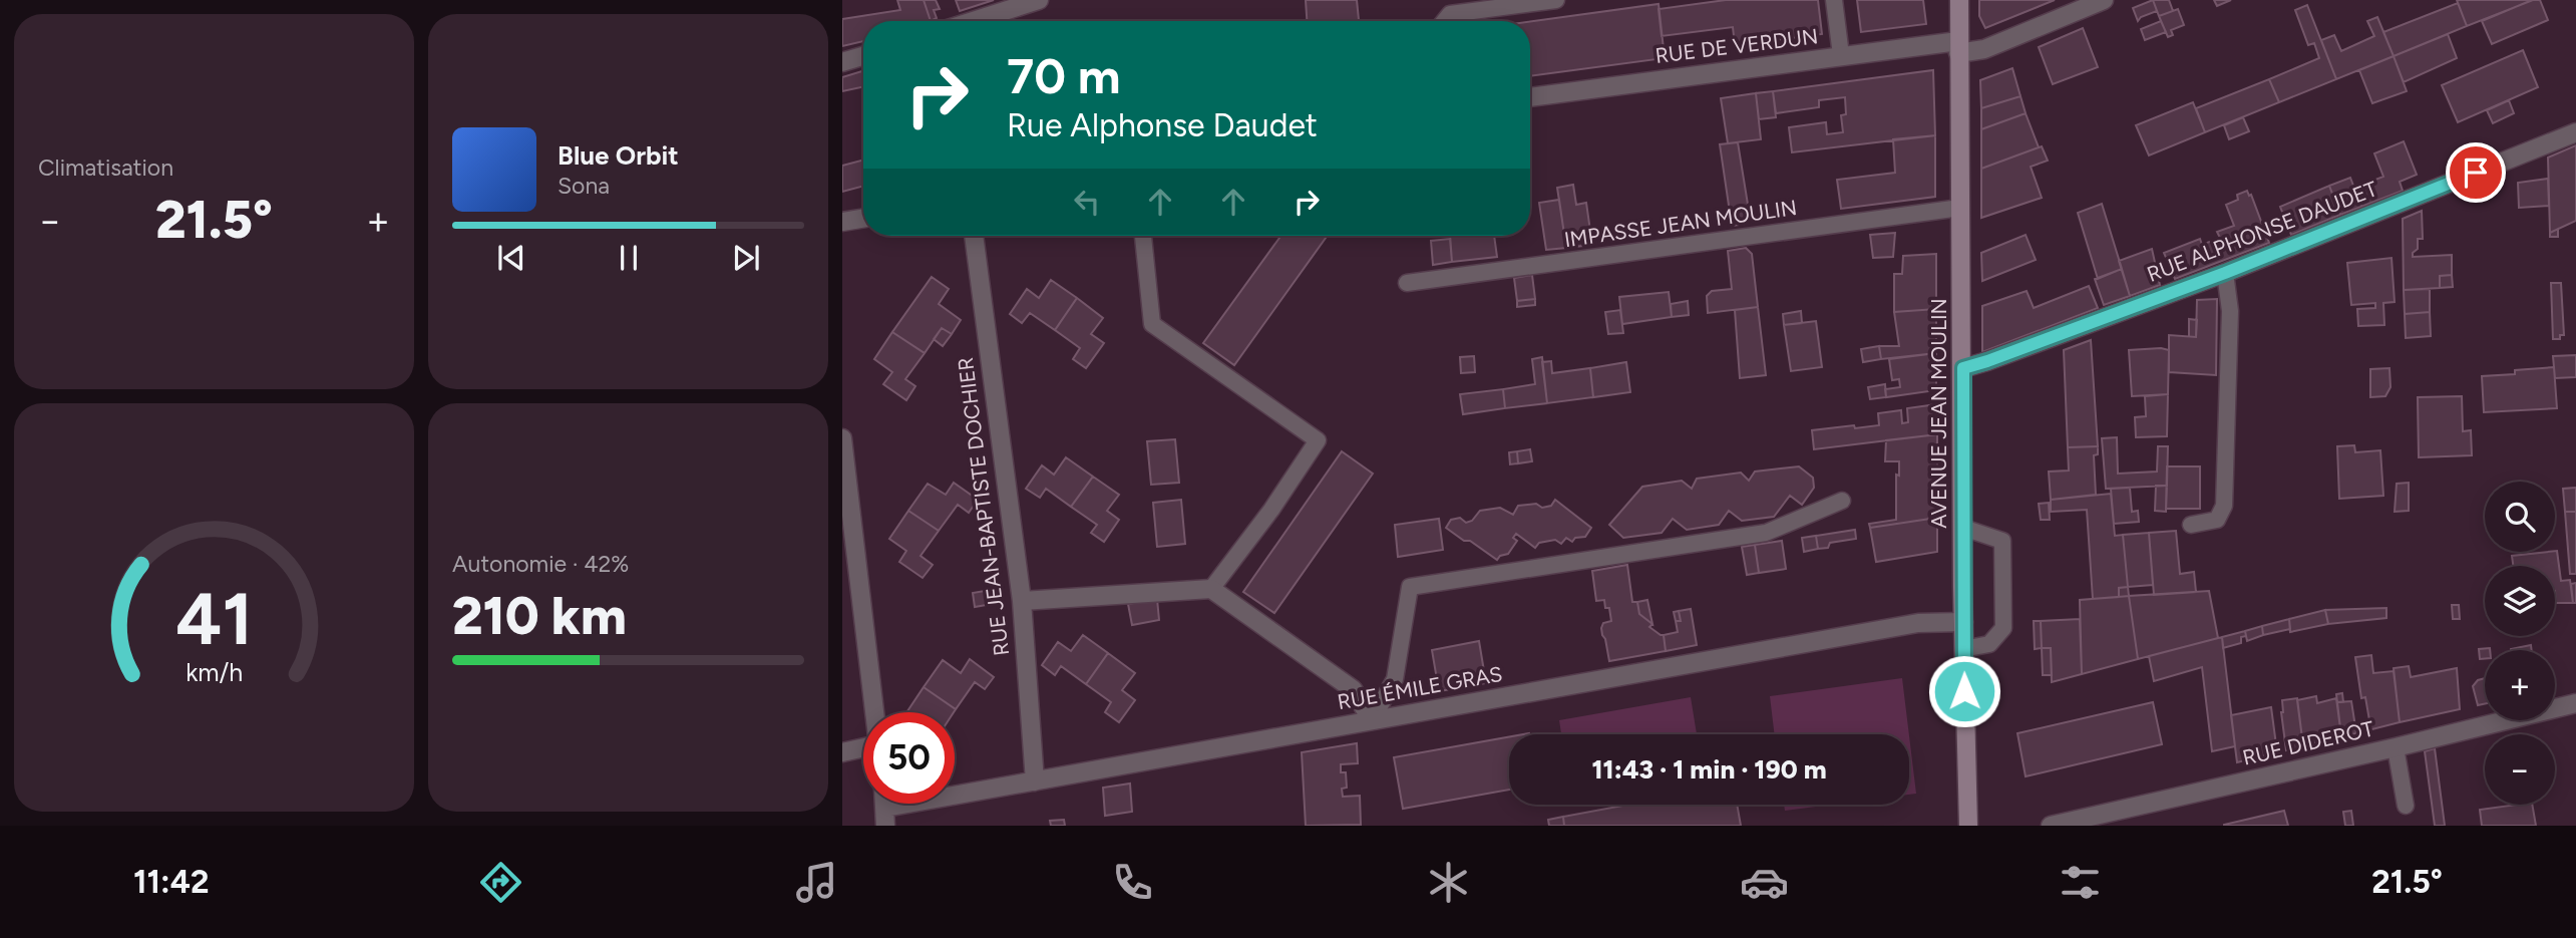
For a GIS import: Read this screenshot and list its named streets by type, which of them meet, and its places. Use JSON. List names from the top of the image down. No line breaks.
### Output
{"streets":{"main road":["AVENUE JEAN MOULIN"],"street":["RUE DE VERDUN","RUE ALPHONSE DAUDET","RUE JEAN-BAPTISTE DOCHIER","RUE ÉMILE GRAS","RUE DIDEROT"],"lane":["IMPASSE JEAN MOULIN"]},"crossings":[["RUE DE VERDUN","AVENUE JEAN MOULIN"],["IMPASSE JEAN MOULIN","AVENUE JEAN MOULIN"],["RUE ALPHONSE DAUDET","AVENUE JEAN MOULIN"],["AVENUE JEAN MOULIN","RUE ÉMILE GRAS"],["RUE JEAN-BAPTISTE DOCHIER","RUE ÉMILE GRAS"]],"page":{"tile":["Climatisation",["Autonomie · 42%","210 km"]],"turn":["70 m","Rue Alphonse Daudet"],"song":["Blue Orbit","Sona"],"heat":["−","21.5°","+"],"map_buttons":["+","−"],"limit":"50","trip":"11:43 · 1 min · 190 m","tabs":["11:42","21.5°"],"gauge":["41","km/h"]}}
